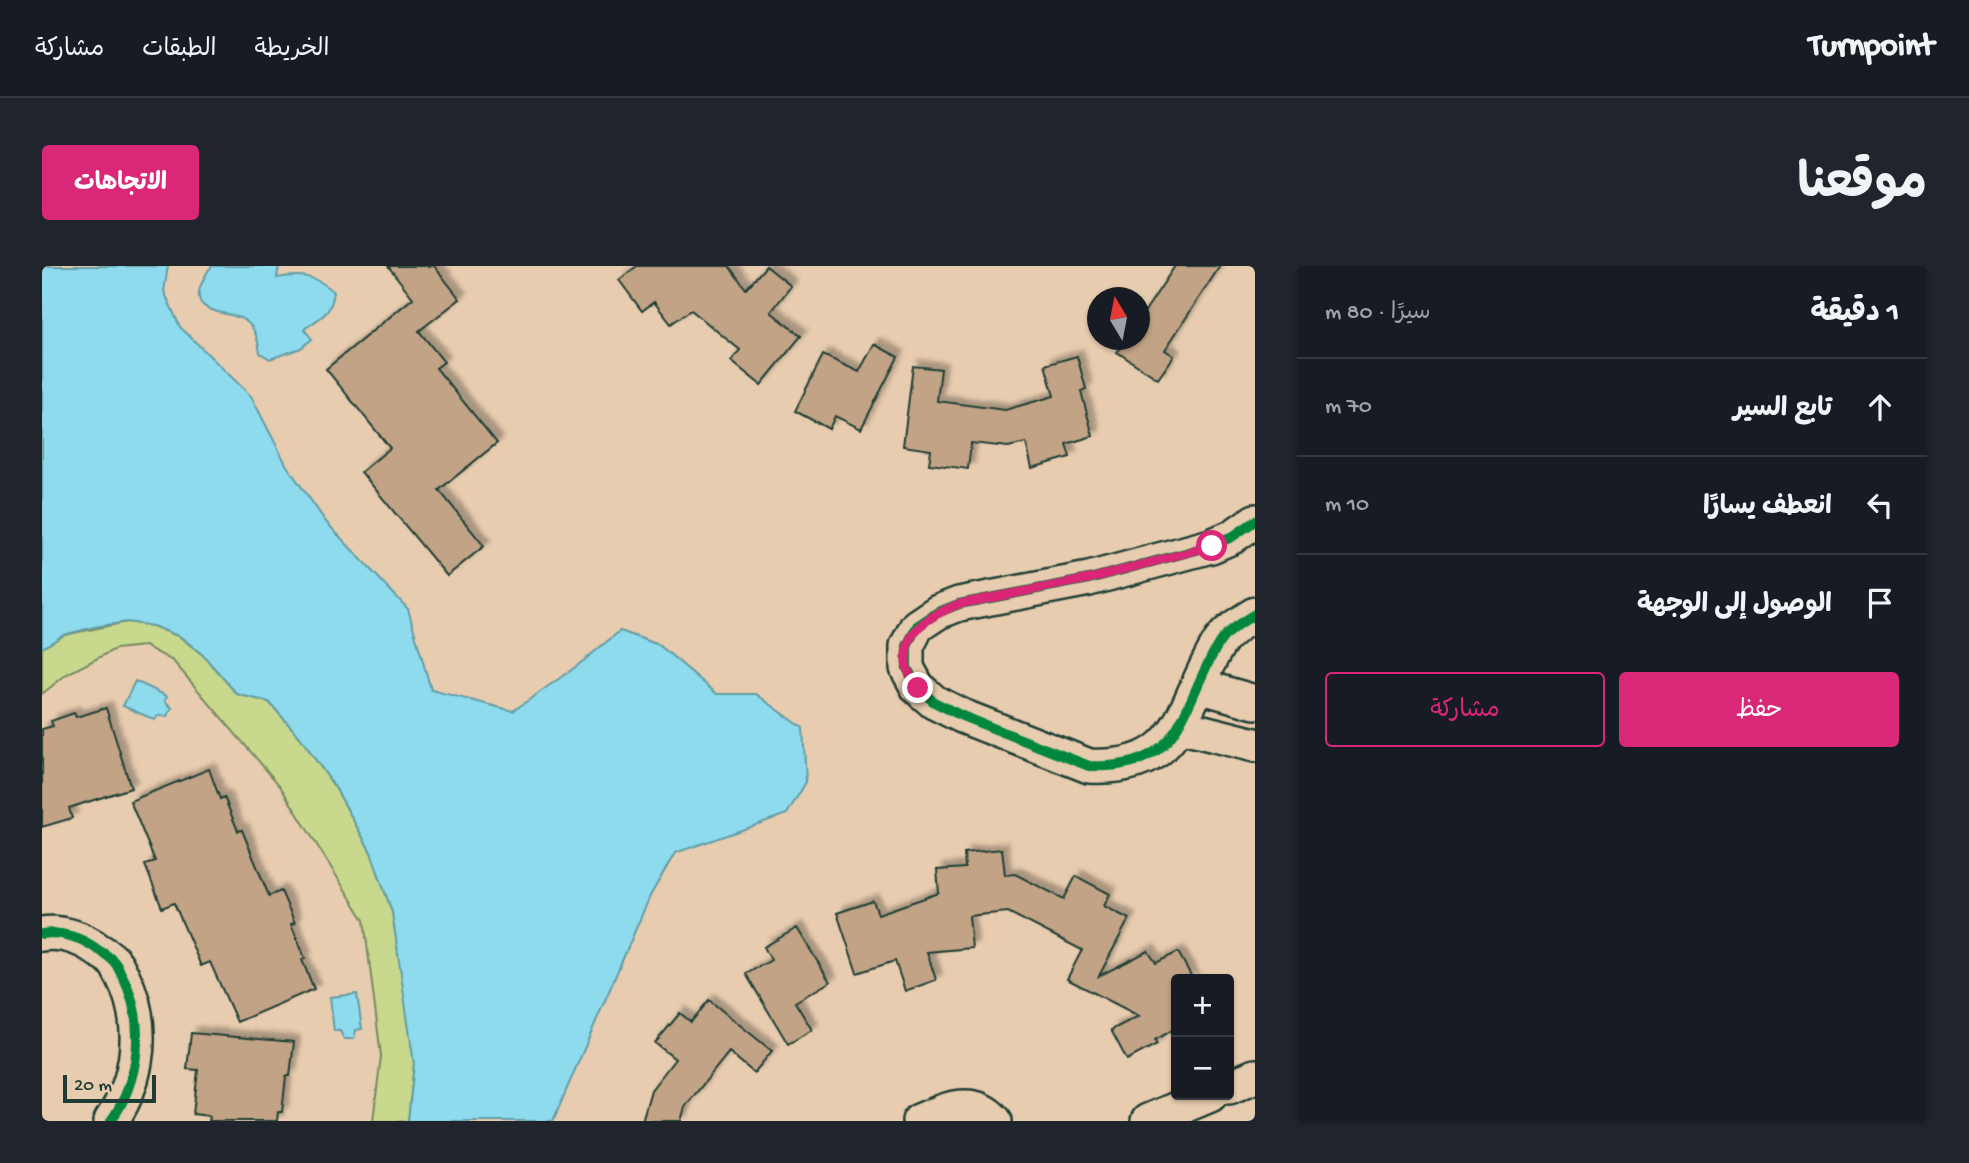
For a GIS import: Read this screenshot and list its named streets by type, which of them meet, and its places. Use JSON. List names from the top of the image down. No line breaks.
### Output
{"scale_bar":"20 m","north":"top","page":{"header":"Turnpoint","nav":["الخريطة","الطبقات","مشاركة"],"title":"موقعنا","buttons":["الاتجاهات",["حفظ","مشاركة"]],"heading":["1 دقيقة","سيرًا · 80 m"],"list":[["تابع السير","70 m"],["انعطف يسارًا","10 m"],"الوصول إلى الوجهة"],"map_buttons":["+","−"],"scale":"20 m"}}
